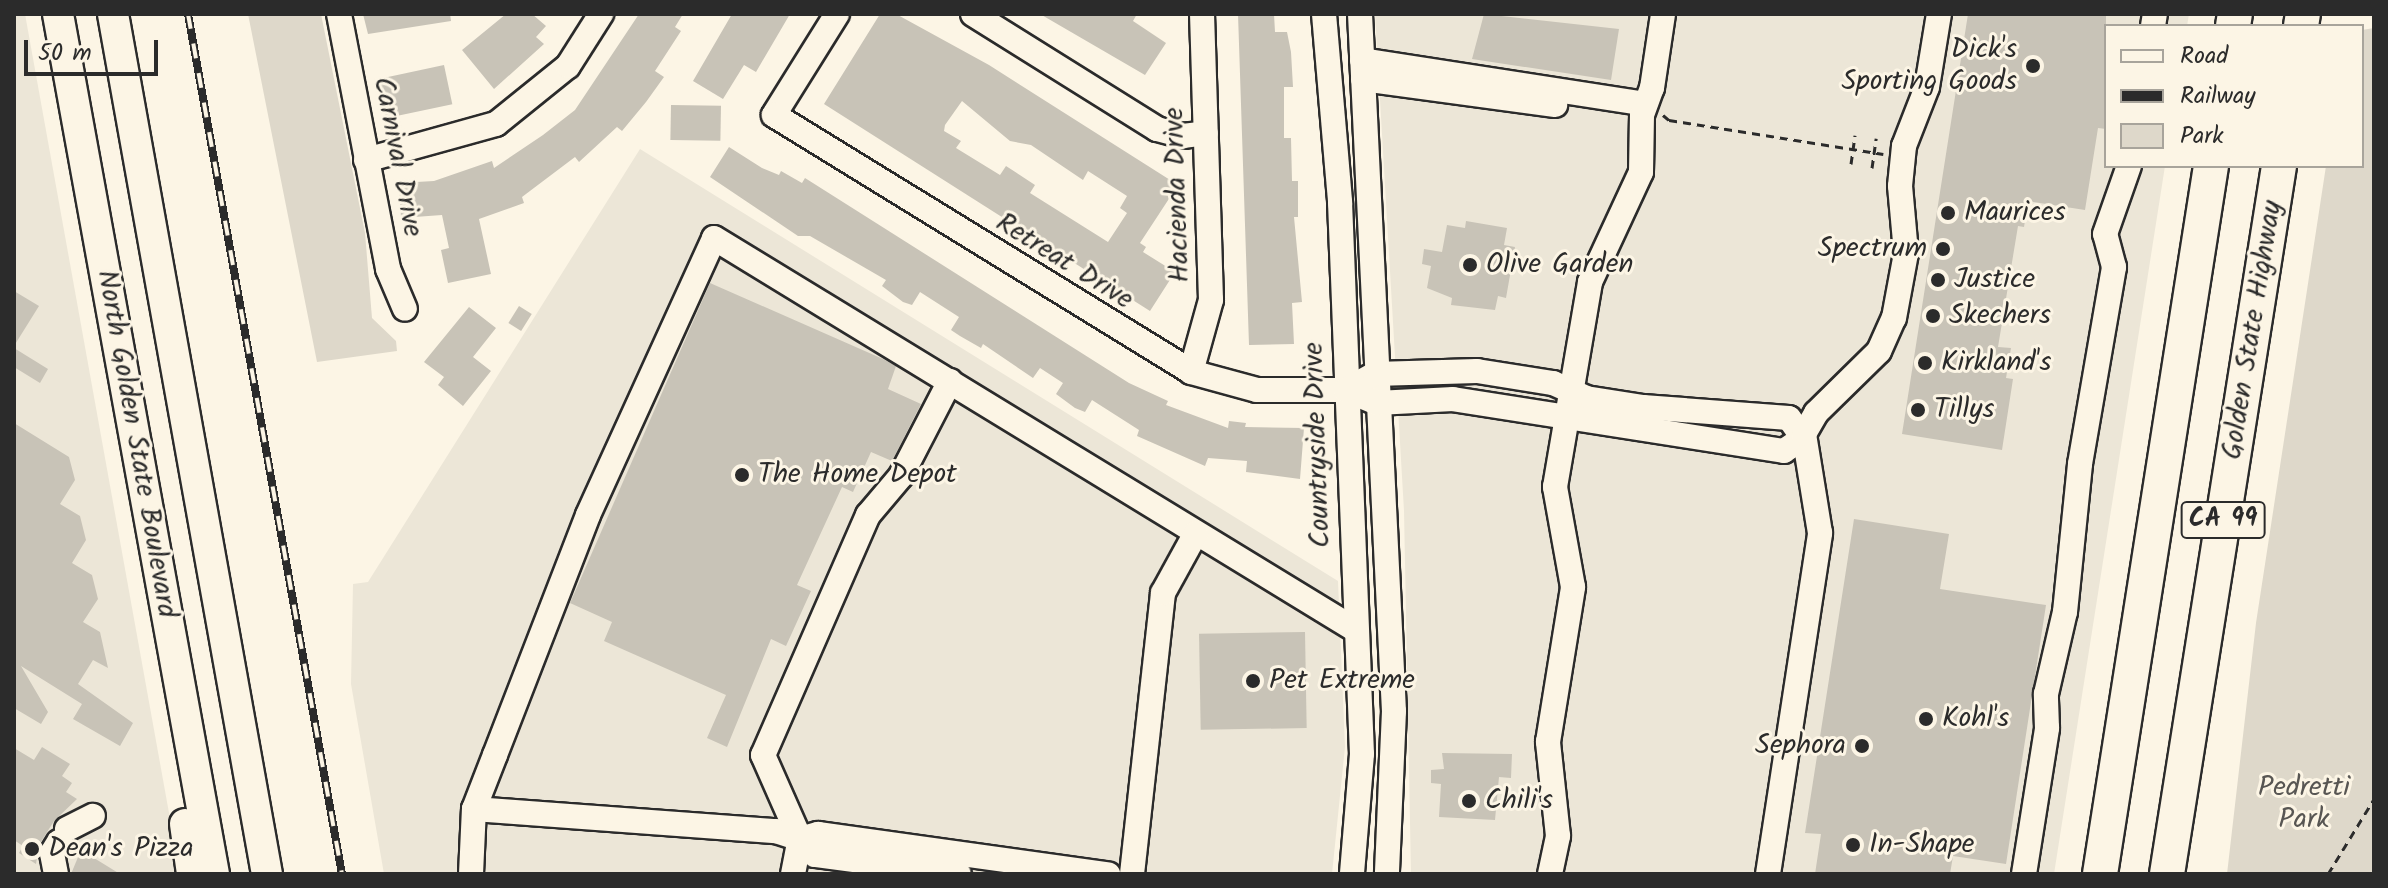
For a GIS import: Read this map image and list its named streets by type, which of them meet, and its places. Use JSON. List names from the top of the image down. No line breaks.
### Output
{"streets":{"highway":["Golden State Highway","CA 99"],"main road":["North Golden State Boulevard"],"street":["Carnival Drive","Hacienda Drive","Retreat Drive","Countryside Drive"]},"crossings":[["Hacienda Drive","Retreat Drive"],["Retreat Drive","Countryside Drive"]],"parks":["Pedretti Park"],"places":["Dick's Sporting Goods","Maurices","Spectrum","Olive Garden","Justice","Skechers","Kirkland's","Tillys","The Home Depot","Pet Extreme","Kohl's","Sephora","Chili's","In-Shape","Dean's Pizza"],"legend":["Road","Railway","Park"],"scale_bar":"50 m"}
